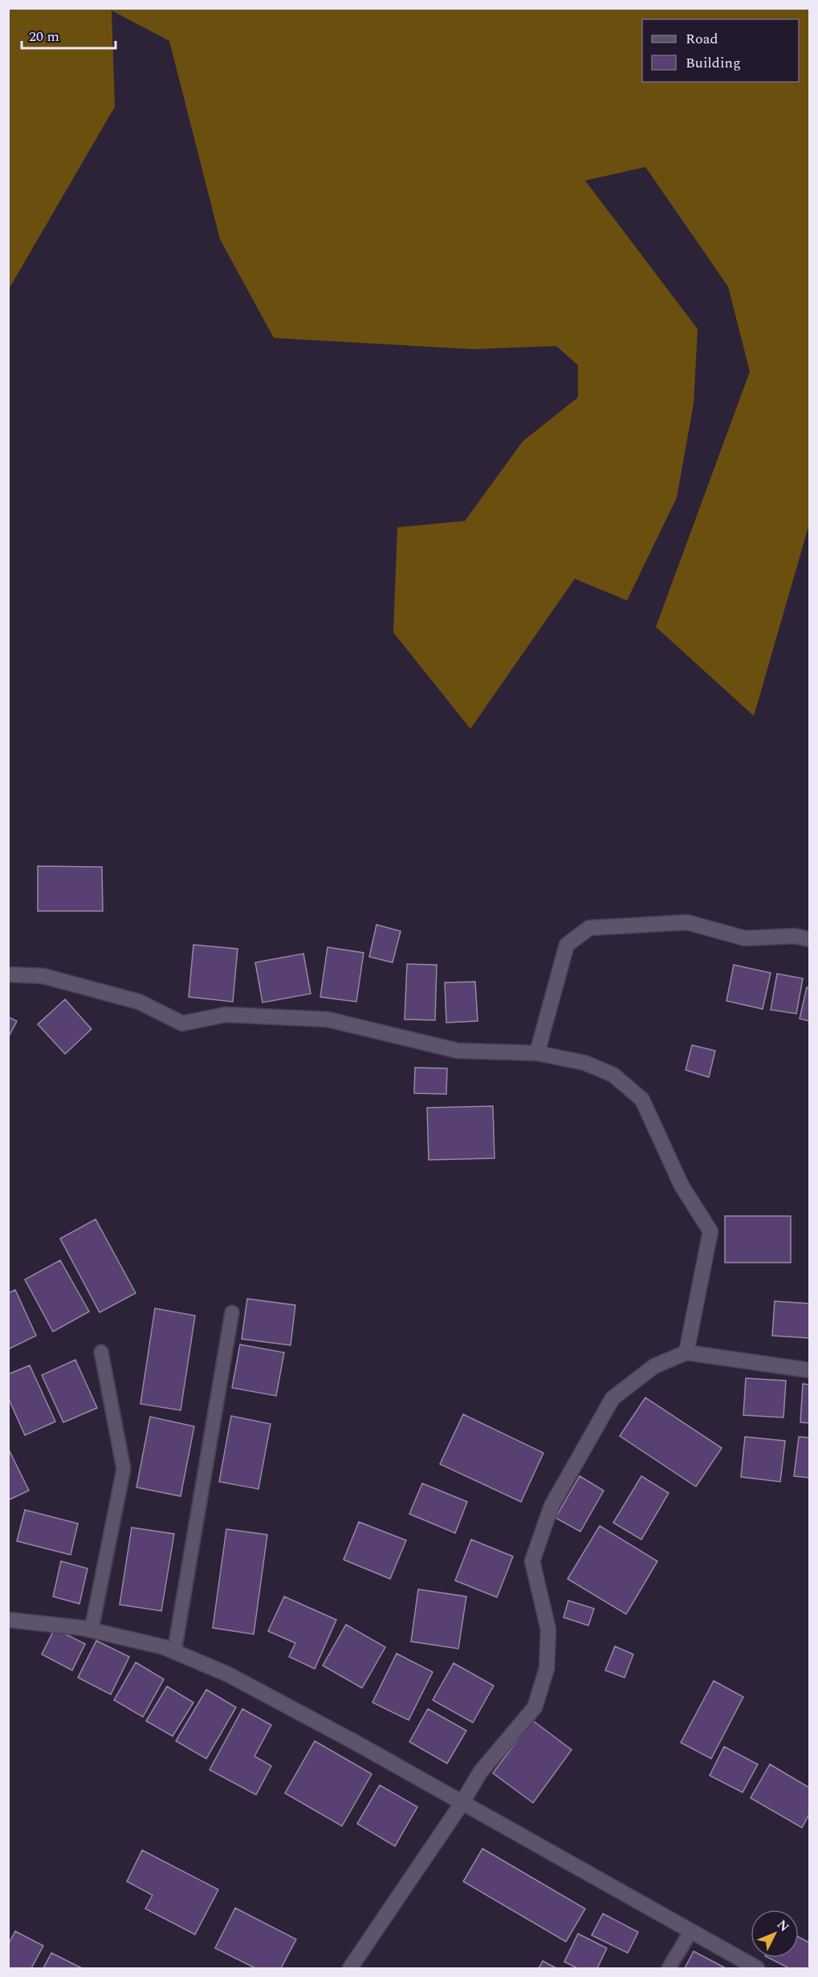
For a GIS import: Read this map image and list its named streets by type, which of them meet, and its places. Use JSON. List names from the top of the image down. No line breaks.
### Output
{"legend":["Road","Building"],"scale_bar":"20 m","north":"top right"}
